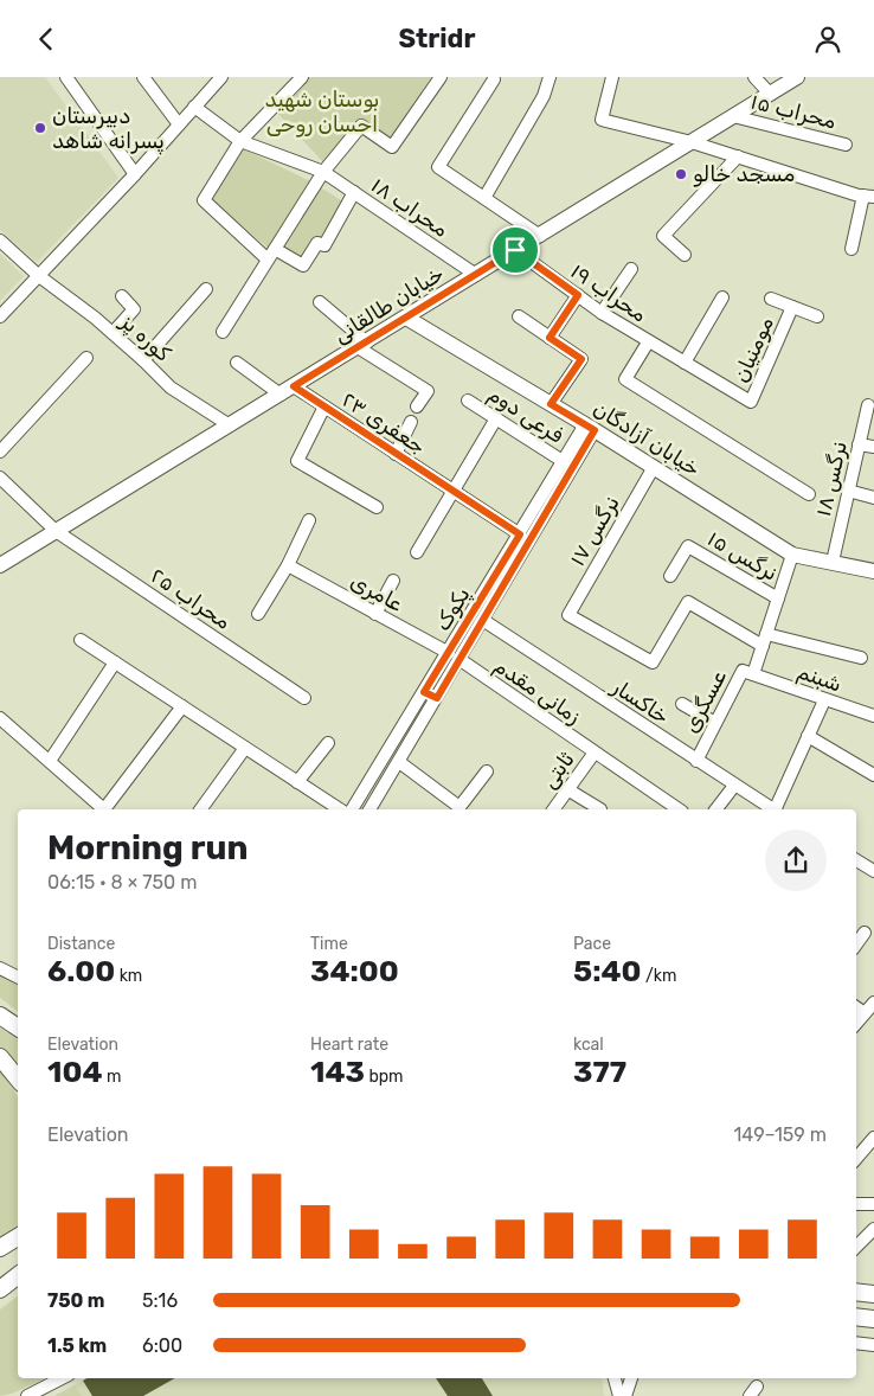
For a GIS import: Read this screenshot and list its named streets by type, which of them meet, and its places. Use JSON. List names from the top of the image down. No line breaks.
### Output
{"streets":{"main road":["خیابان طالقانی","خیابان آزادگان"],"street":["محراب ۱۵","محراب ۱۸","محراب ۱۹","کوره پز","مومنیان","فرعی دوم","جعفری ۲۳","نرگس ۱۸","نرگس ۱۷","نرگس ۱۵","عامری","محراب ۲۵","پکوک","شبنم","زمانی مقدم","خاکسار","عسگری","ثابتی"]},"crossings":[["محراب ۱۵","خیابان طالقانی"],["محراب ۱۸","خیابان طالقانی"],["محراب ۱۹","خیابان طالقانی"],["محراب ۱۹","مومنیان"],["خیابان طالقانی","کوره پز"],["خیابان طالقانی","جعفری ۲۳"],["خیابان طالقانی","خیابان آزادگان"],["خیابان طالقانی","محراب ۲۵"],["فرعی دوم","پکوک"],["جعفری ۲۳","پکوک"],["خیابان آزادگان","نرگس ۱۸"],["خیابان آزادگان","نرگس ۱۷"],["خیابان آزادگان","پکوک"],["عامری","پکوک"],["پکوک","زمانی مقدم"],["پکوک","خاکسار"],["شبنم","عسگری"],["زمانی مقدم","ثابتی"],["خاکسار","عسگری"]],"parks":["بوستان شهید احسان روحی"],"places":["دبیرستان پسرانه شاهد","مسجد خالو"],"page":{"header":"Stridr","heading":["Morning run","06:15 · 8 × 750 m"],"stats":[["Distance","6.00 km"],["Time","34:00"],["Pace","5:40 /km"],["Elevation","104 m"],["Heart rate","143 bpm"],["kcal","377"]],"chart":["Elevation","149–159 m"],"list":[{"name":"750 m","note":"5:16"},{"name":"1.5 km","note":"6:00"}]}}
